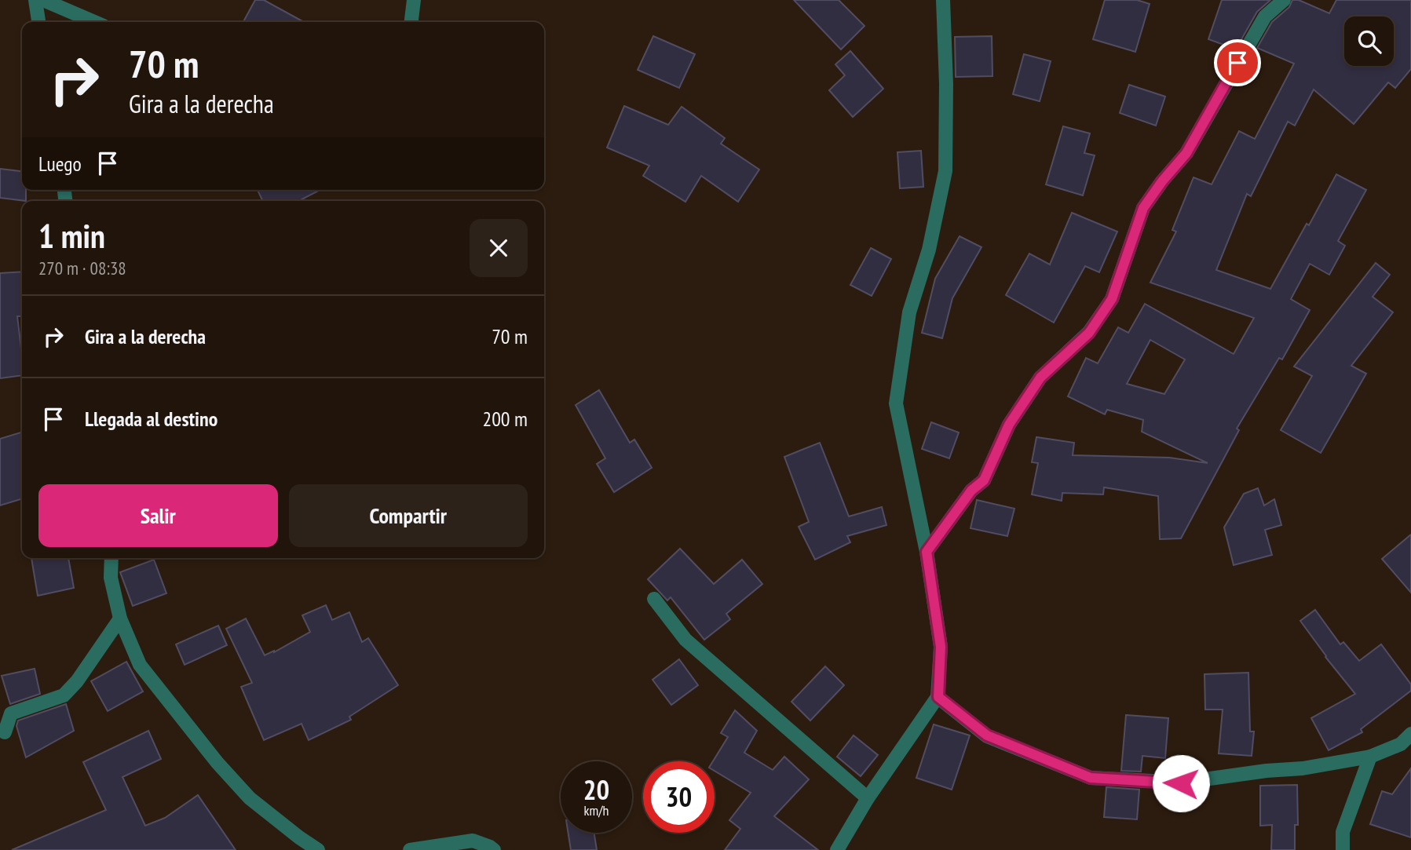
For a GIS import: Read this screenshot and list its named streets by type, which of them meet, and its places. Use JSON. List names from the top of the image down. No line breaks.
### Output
{"page":{"turn":["70 m","Gira a la derecha"],"then":"Luego","heading":["1 min","270 m · 08:38"],"list":[{"name":"Gira a la derecha","value":"70 m"},{"name":"Llegada al destino","value":"200 m"}],"buttons":["Salir","Compartir"],"speed":"20 km/h","limit":"30"}}
